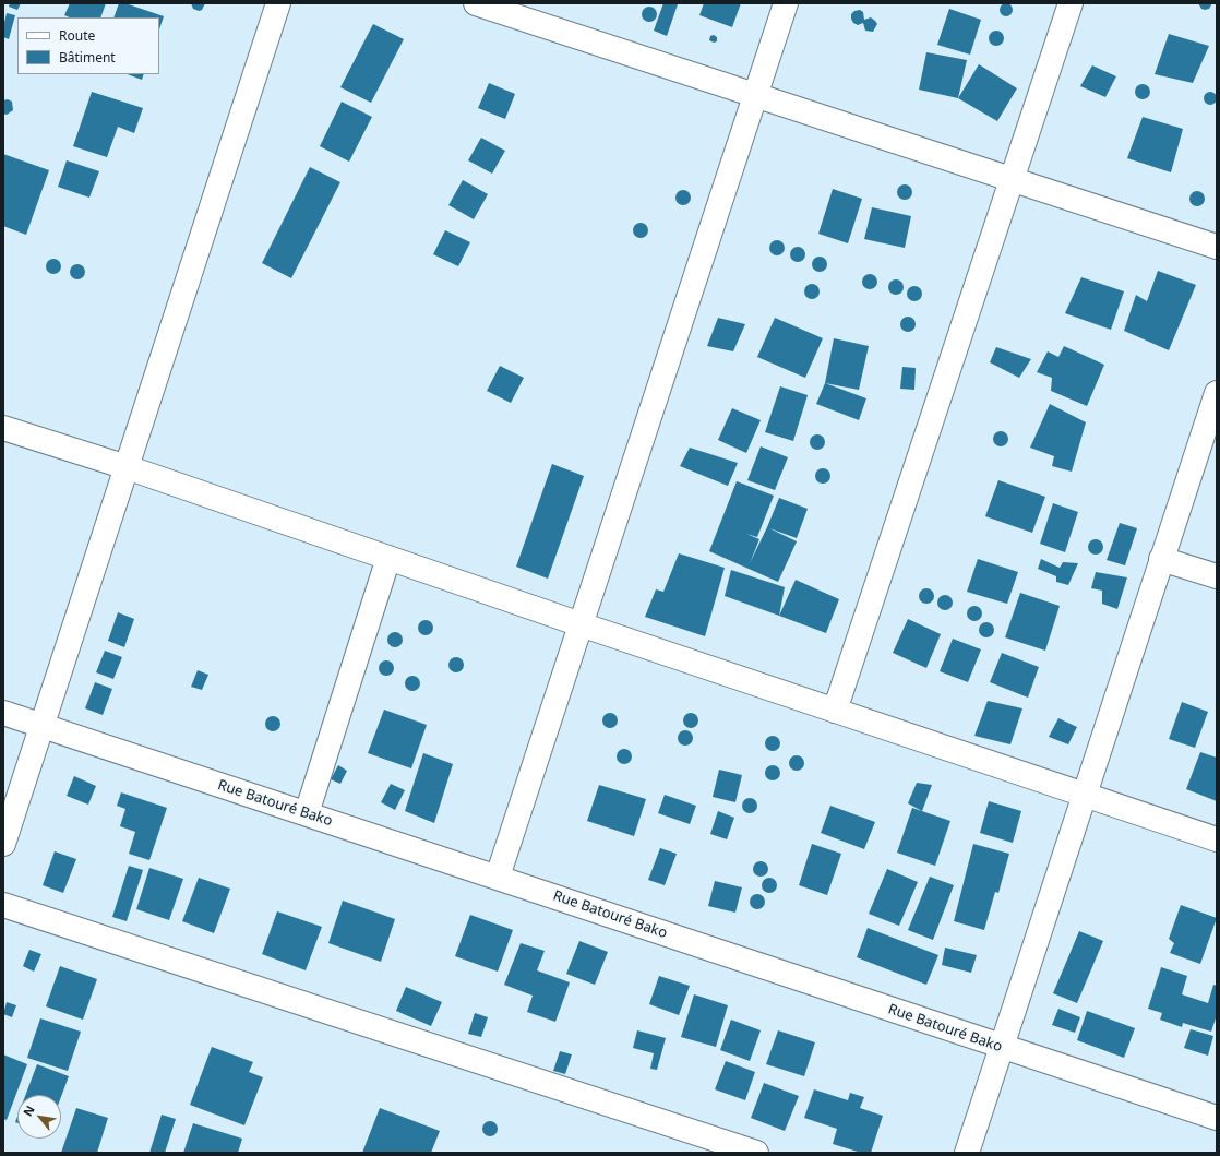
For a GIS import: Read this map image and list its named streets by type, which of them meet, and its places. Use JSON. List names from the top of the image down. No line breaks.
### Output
{"streets":{"street":["Rue Batouré Bako"]},"legend":["Route","Bâtiment"],"north":"top left"}
